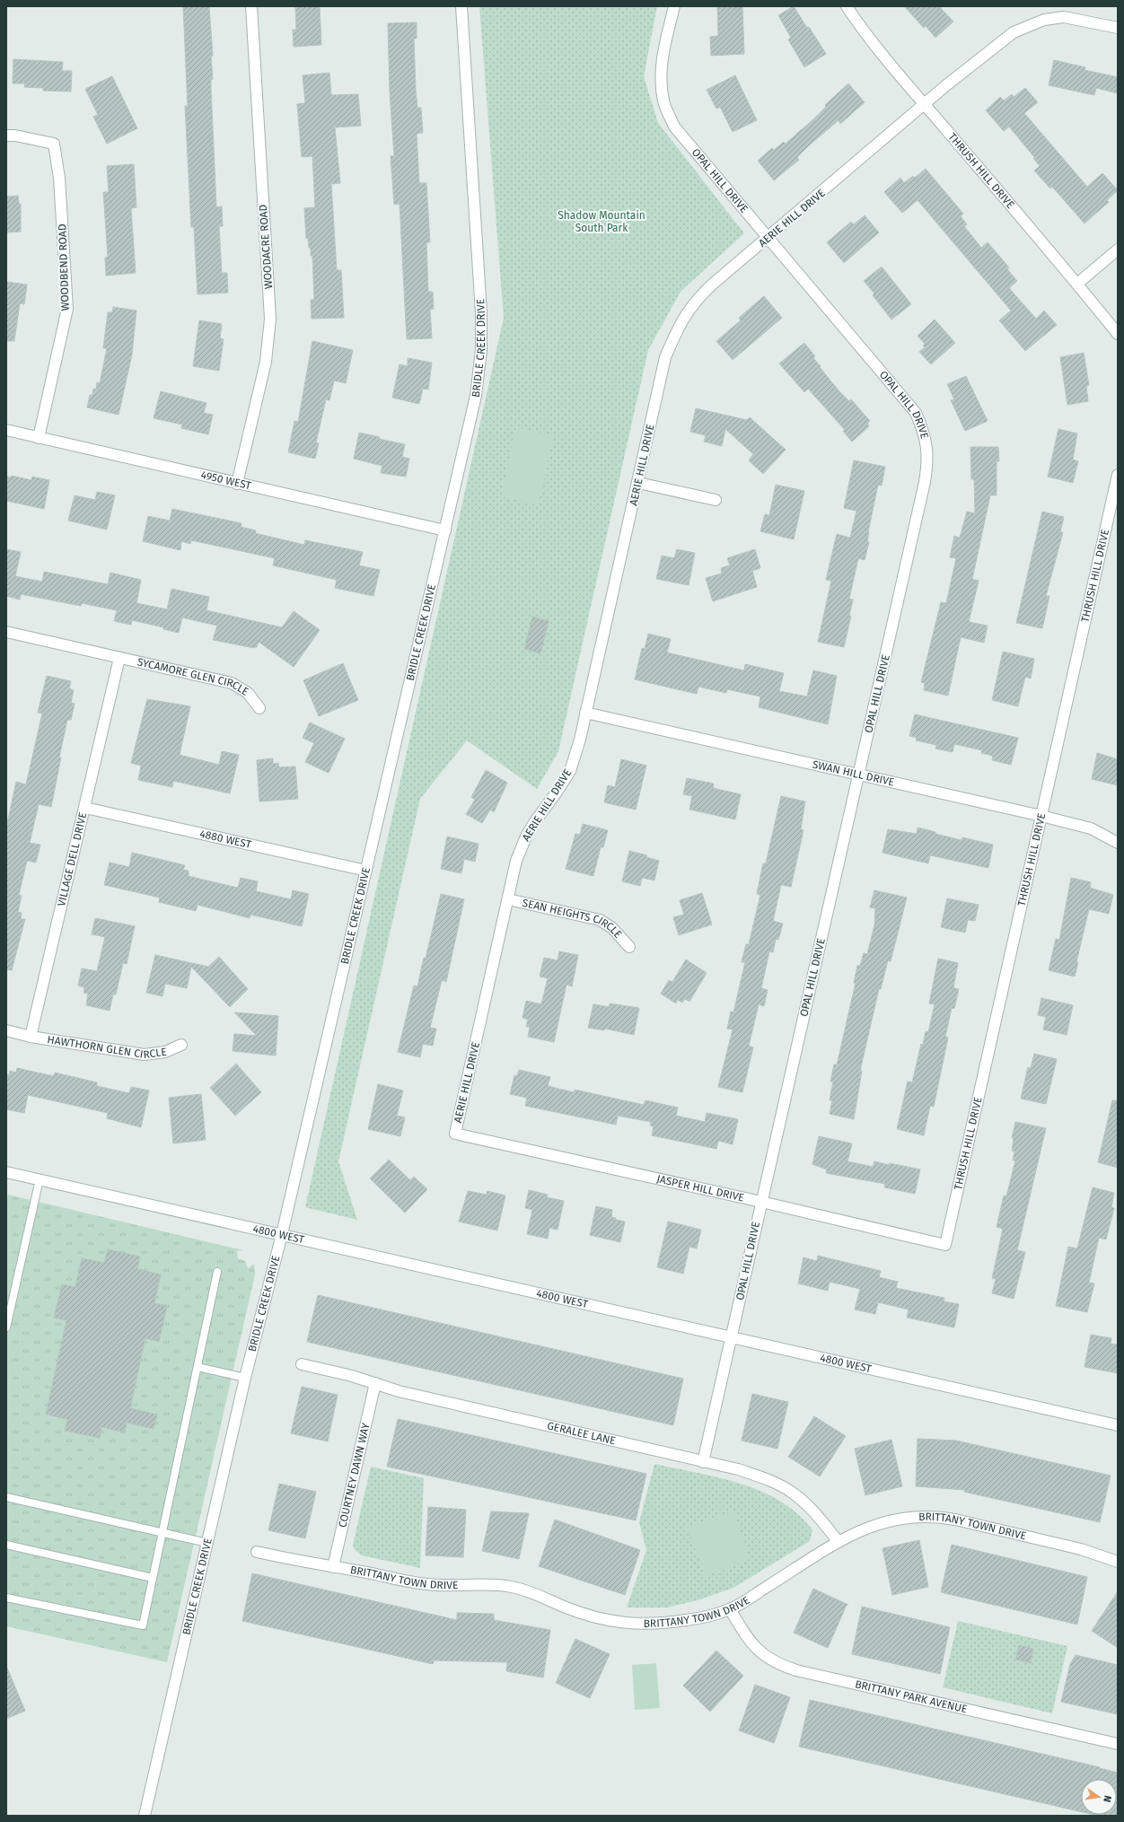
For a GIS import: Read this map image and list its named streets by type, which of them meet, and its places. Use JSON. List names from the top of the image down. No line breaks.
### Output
{"streets":{"street":["THRUSH HILL DRIVE","OPAL HILL DRIVE","AERIE HILL DRIVE","WOODACRE ROAD","WOODBEND ROAD","BRIDLE CREEK DRIVE","4950 WEST","SYCAMORE GLEN CIRCLE","SWAN HILL DRIVE","4880 WEST","VILLAGE DELL DRIVE","SEAN HEIGHTS CIRCLE","HAWTHORN GLEN CIRCLE","JASPER HILL DRIVE","4800 WEST","GERALEE LANE","COURTNEY DAWN WAY","BRITTANY TOWN DRIVE","BRITTANY PARK AVENUE"]},"crossings":[["THRUSH HILL DRIVE","AERIE HILL DRIVE"],["THRUSH HILL DRIVE","SWAN HILL DRIVE"],["THRUSH HILL DRIVE","JASPER HILL DRIVE"],["OPAL HILL DRIVE","AERIE HILL DRIVE"],["OPAL HILL DRIVE","SWAN HILL DRIVE"],["OPAL HILL DRIVE","JASPER HILL DRIVE"],["OPAL HILL DRIVE","4800 WEST"],["OPAL HILL DRIVE","GERALEE LANE"],["AERIE HILL DRIVE","SWAN HILL DRIVE"],["AERIE HILL DRIVE","SEAN HEIGHTS CIRCLE"],["AERIE HILL DRIVE","JASPER HILL DRIVE"],["WOODACRE ROAD","4950 WEST"],["WOODBEND ROAD","4950 WEST"],["BRIDLE CREEK DRIVE","4950 WEST"],["BRIDLE CREEK DRIVE","4880 WEST"],["BRIDLE CREEK DRIVE","4800 WEST"],["SYCAMORE GLEN CIRCLE","VILLAGE DELL DRIVE"],["4880 WEST","VILLAGE DELL DRIVE"],["VILLAGE DELL DRIVE","HAWTHORN GLEN CIRCLE"],["GERALEE LANE","COURTNEY DAWN WAY"],["GERALEE LANE","BRITTANY TOWN DRIVE"],["COURTNEY DAWN WAY","BRITTANY TOWN DRIVE"],["BRITTANY TOWN DRIVE","BRITTANY PARK AVENUE"]],"parks":["Shadow Mountain South Park"],"north":"right"}
